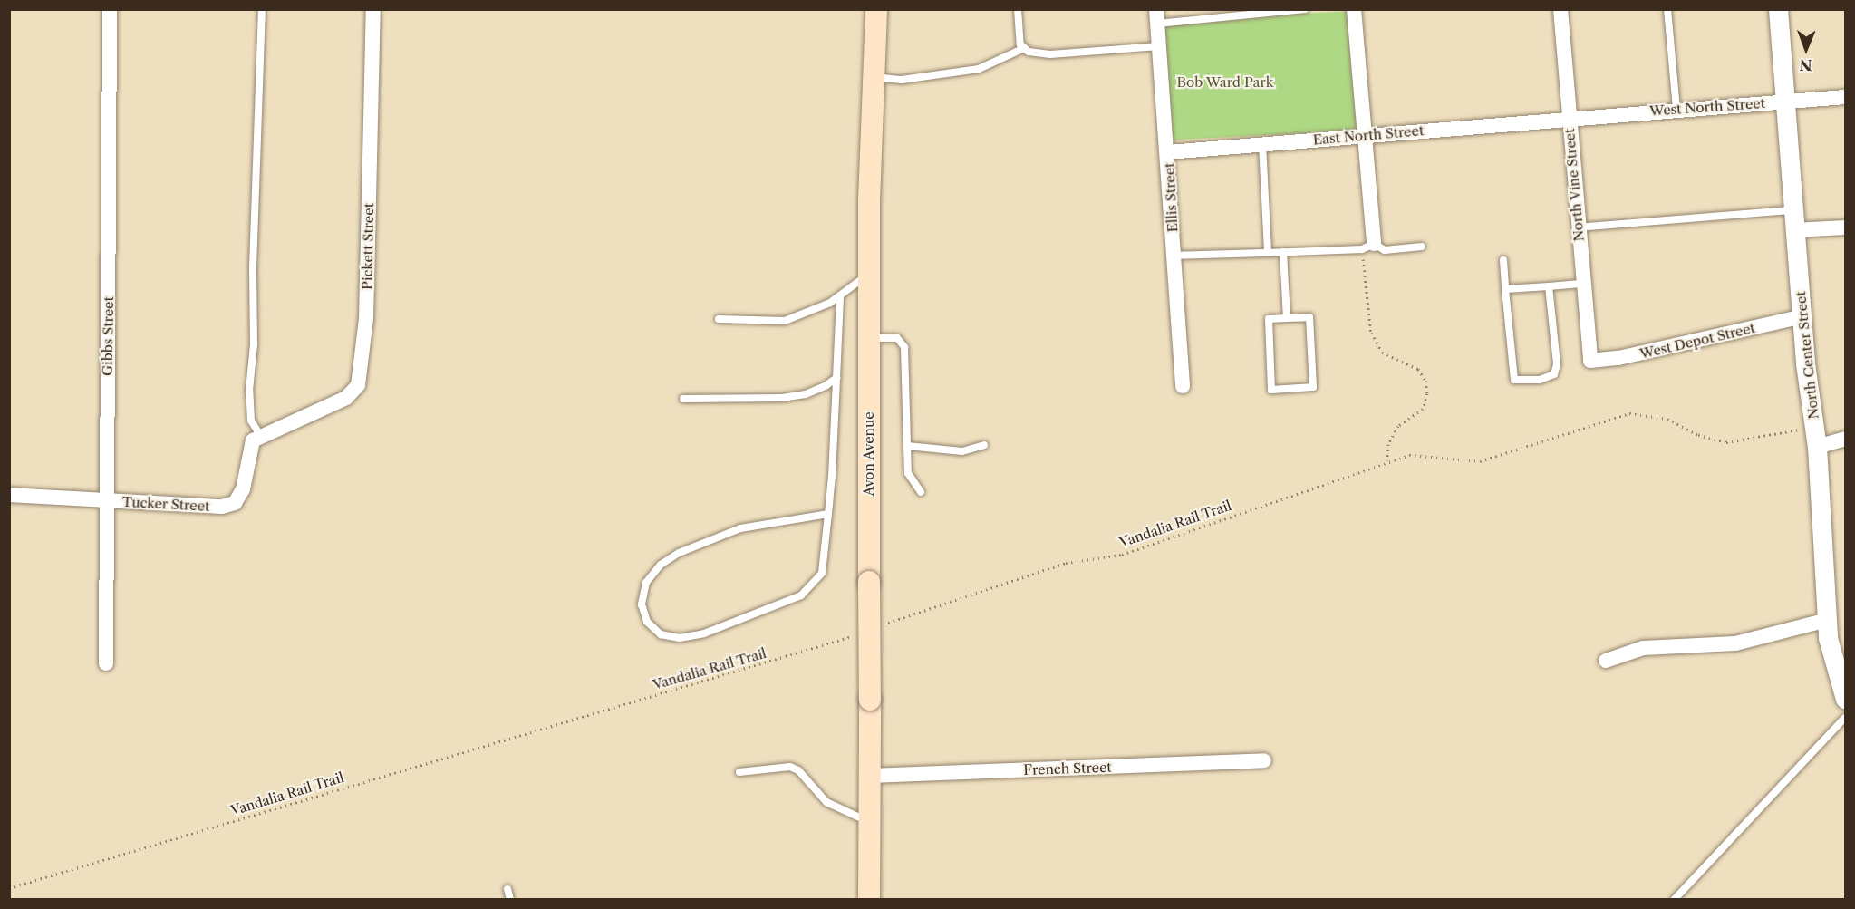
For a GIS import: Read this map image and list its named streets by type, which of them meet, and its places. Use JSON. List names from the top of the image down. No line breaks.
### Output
{"streets":{"main road":["Avon Avenue"],"street":["West North Street","East North Street","North Vine Street","Ellis Street","Pickett Street","Gibbs Street","West Depot Street","North Center Street","Tucker Street","French Street"],"path":["Vandalia Rail Trail"]},"crossings":[["West North Street","East North Street"],["West North Street","North Vine Street"],["West North Street","North Center Street"],["East North Street","North Vine Street"],["East North Street","Ellis Street"],["North Vine Street","West Depot Street"],["Pickett Street","Tucker Street"],["Gibbs Street","Tucker Street"],["West Depot Street","North Center Street"],["North Center Street","Vandalia Rail Trail"],["Avon Avenue","French Street"]],"parks":["Bob Ward Park"],"north":"bottom"}
